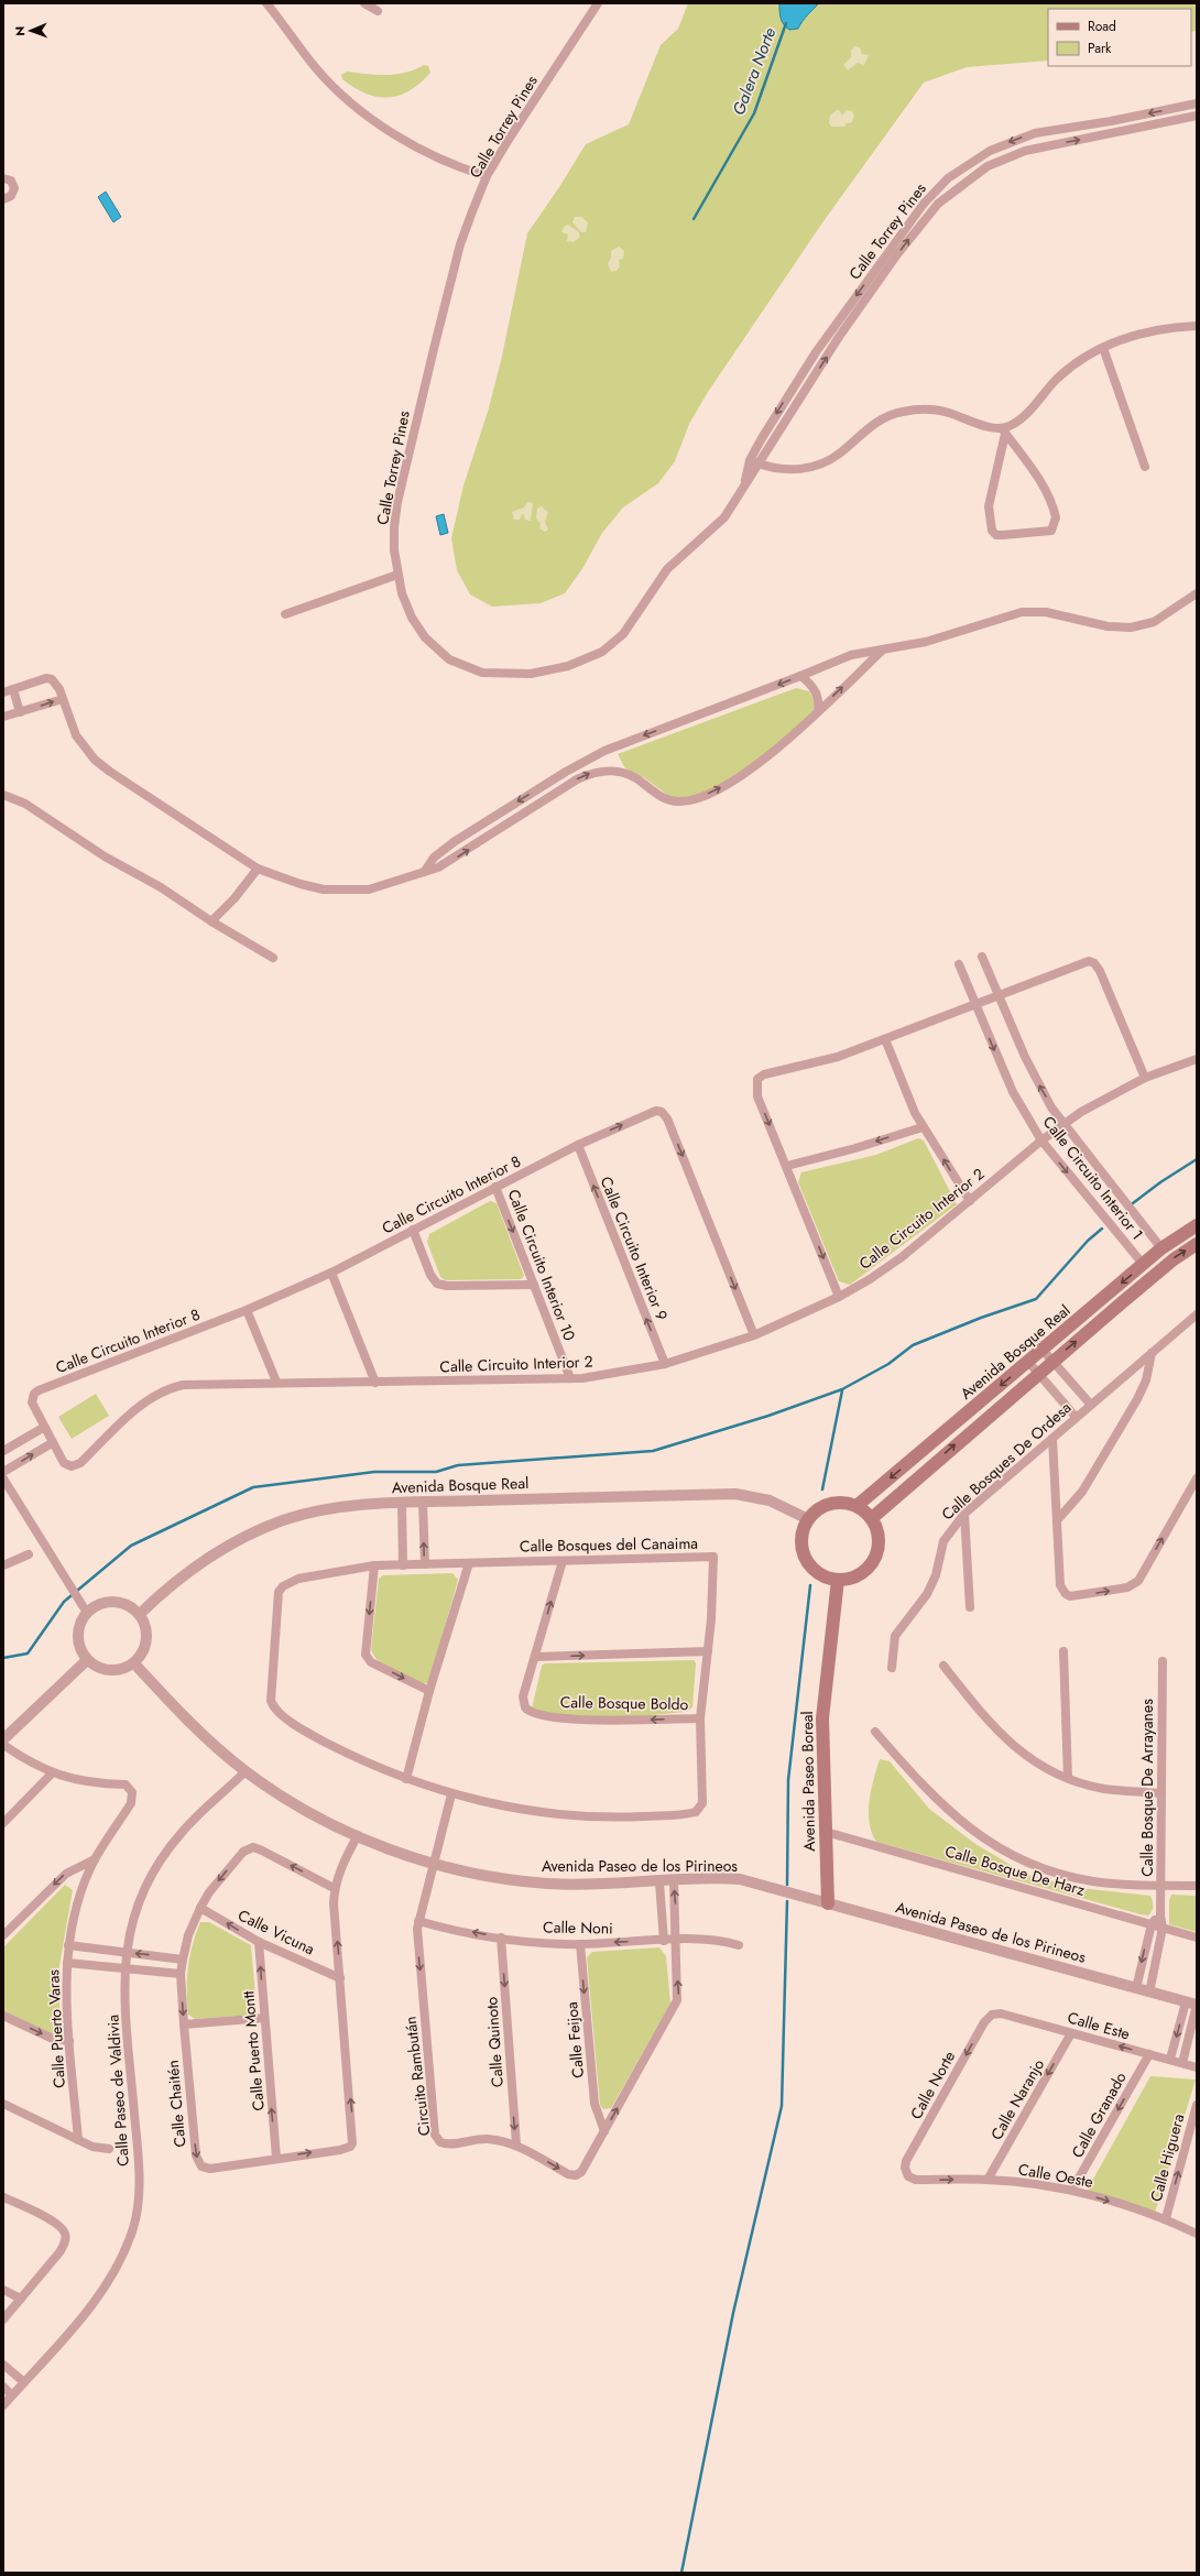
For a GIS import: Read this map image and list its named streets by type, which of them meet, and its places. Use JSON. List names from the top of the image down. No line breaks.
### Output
{"streets":{"main road":["Avenida Bosque Real","Avenida Paseo Boreal"],"street":["Calle Torrey Pines","Calle Circuito Interior 1","Calle Circuito Interior 8","Calle Circuito Interior 2","Calle Circuito Interior 9","Calle Circuito Interior 10","Calle Bosques De Ordesa","Calle Bosques del Canaima","Calle Bosque Boldo","Calle Bosque De Arrayanes","Avenida Paseo de los Pirineos","Calle Bosque De Harz","Calle Noni","Calle Vicuna","Calle Este","Calle Puerto Varas","Calle Feijoa","Calle Quinoto","Calle Puerto Montt","Circuito Rambután","Calle Norte","Calle Paseo de Valdivia","Calle Naranjo","Calle Chaitén","Calle Granado","Calle Higuera","Calle Oeste"]},"crossings":[["Calle Circuito Interior 1","Calle Circuito Interior 2"],["Calle Circuito Interior 1","Avenida Bosque Real"],["Calle Circuito Interior 8","Calle Circuito Interior 2"],["Calle Circuito Interior 8","Calle Circuito Interior 9"],["Calle Circuito Interior 8","Calle Circuito Interior 10"],["Calle Circuito Interior 2","Calle Circuito Interior 9"],["Calle Circuito Interior 2","Calle Circuito Interior 10"],["Avenida Bosque Real","Avenida Paseo Boreal"],["Avenida Bosque Real","Avenida Paseo de los Pirineos"],["Calle Bosques del Canaima","Calle Bosque Boldo"],["Calle Bosques del Canaima","Circuito Rambután"],["Avenida Paseo Boreal","Avenida Paseo de los Pirineos"],["Avenida Paseo Boreal","Calle Bosque De Harz"],["Calle Bosque De Arrayanes","Avenida Paseo de los Pirineos"],["Calle Bosque De Arrayanes","Calle Bosque De Harz"],["Avenida Paseo de los Pirineos","Circuito Rambután"],["Avenida Paseo de los Pirineos","Calle Paseo de Valdivia"],["Avenida Paseo de los Pirineos","Calle Chaitén"],["Calle Noni","Calle Feijoa"],["Calle Noni","Calle Quinoto"],["Calle Noni","Circuito Rambután"],["Calle Vicuna","Calle Puerto Montt"],["Calle Vicuna","Calle Chaitén"],["Calle Este","Calle Norte"],["Calle Este","Calle Naranjo"],["Calle Este","Calle Granado"],["Calle Feijoa","Circuito Rambután"],["Calle Quinoto","Circuito Rambután"],["Calle Puerto Montt","Calle Chaitén"],["Calle Norte","Calle Oeste"],["Calle Naranjo","Calle Oeste"],["Calle Granado","Calle Oeste"],["Calle Higuera","Calle Oeste"]],"one_way":["Calle Circuito Interior 9","Calle Circuito Interior 10","Calle Noni","Calle Este","Calle Feijoa","Calle Quinoto","Calle Puerto Montt","Calle Norte","Calle Naranjo","Calle Granado","Calle Higuera","Calle Oeste"],"water":["Galera Norte"],"legend":["Road","Park"],"north":"left"}
